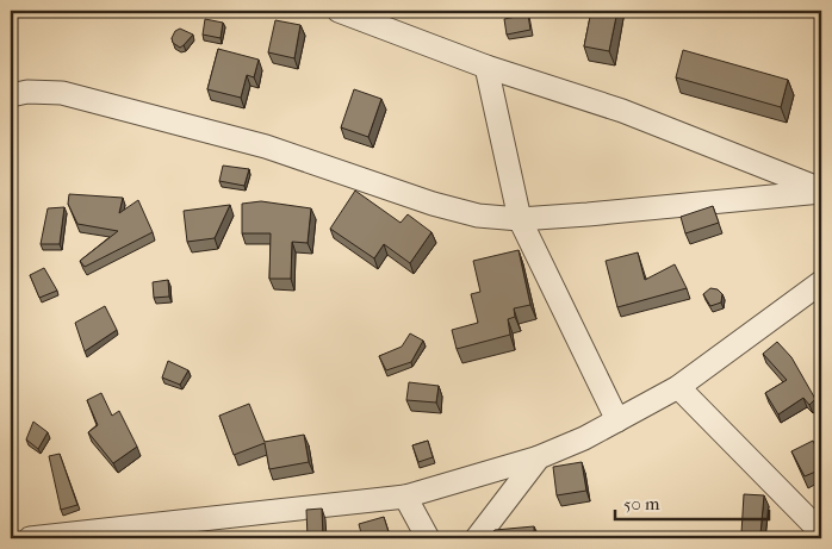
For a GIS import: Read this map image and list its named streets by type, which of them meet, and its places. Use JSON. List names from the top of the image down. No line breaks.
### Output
{"scale_bar":"50 m"}
